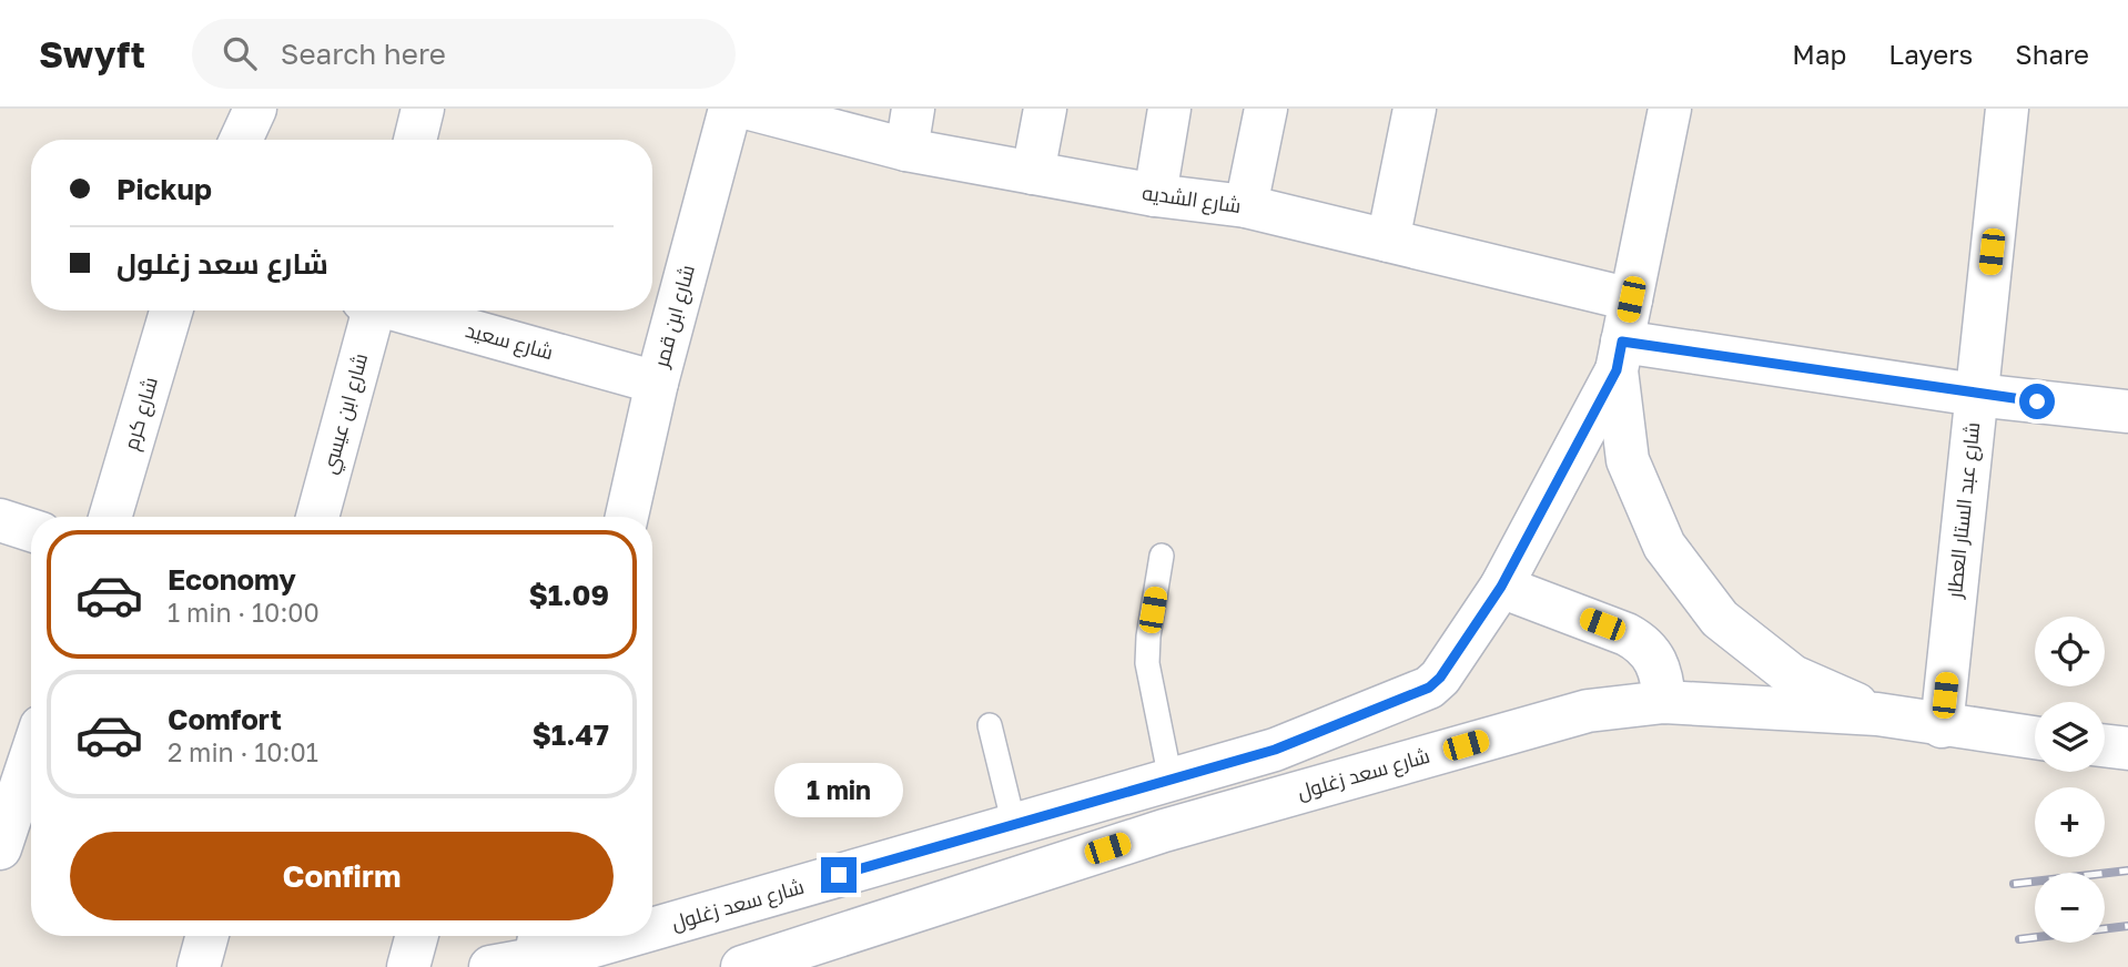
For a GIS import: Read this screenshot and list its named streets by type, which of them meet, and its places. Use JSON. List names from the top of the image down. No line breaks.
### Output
{"streets":{"street":["شارع الشديه","شارع ابن قمر","شارع سعيد","شارع كرم","شارع ابن عيسي","شارع عبد الستار العطار","شارع سعد زغلول"]},"crossings":[["شارع ابن قمر","شارع سعيد"],["شارع عبد الستار العطار","شارع سعد زغلول"]],"page":{"header":"Swyft","search":"Search here","nav":["Map","Layers","Share"],"banner":["Pickup","شارع سعد زغلول"],"list":[{"name":"Economy","note":"1 min · 10:00","value":"$1.09"},{"name":"Comfort","note":"2 min · 10:01","value":"$1.47"}],"map_buttons":["+","−"],"bubble":"1 min","buttons":"Confirm"}}
